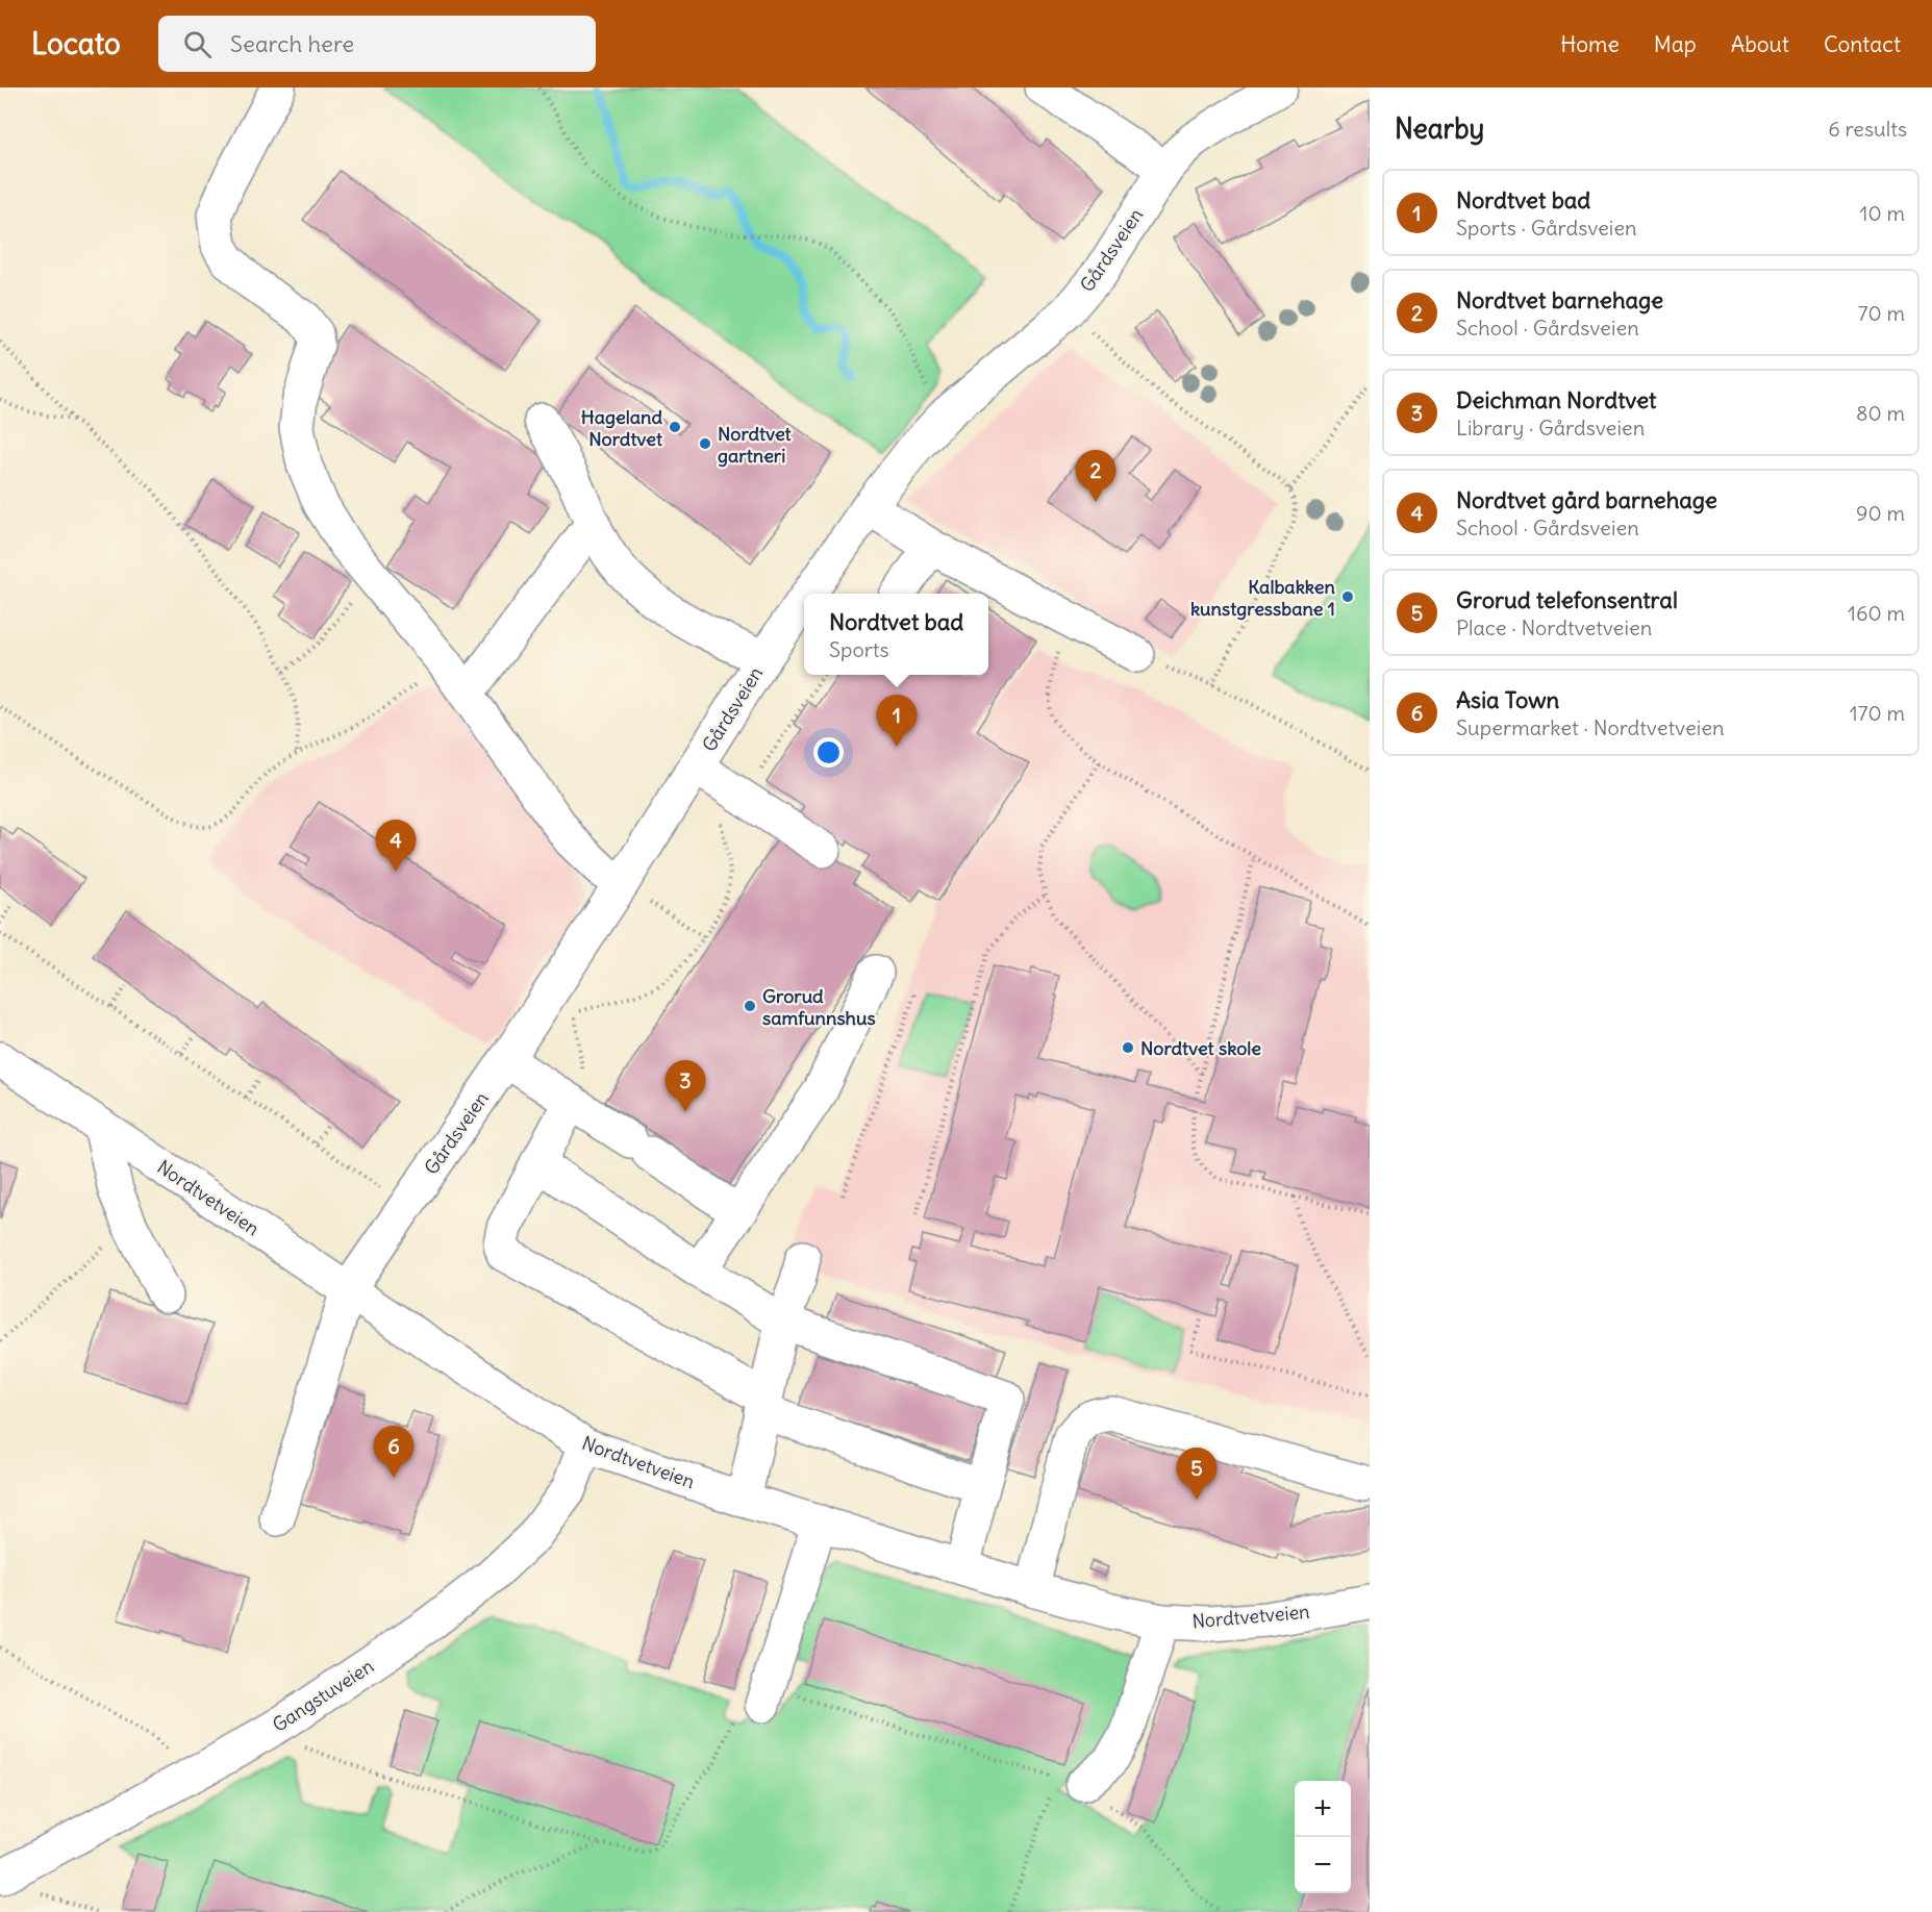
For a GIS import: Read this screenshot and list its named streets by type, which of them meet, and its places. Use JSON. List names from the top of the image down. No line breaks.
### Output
{"streets":{"street":["Gårdsveien","Nordtvetveien","Gangstuveien"]},"crossings":[["Gårdsveien","Nordtvetveien"],["Nordtvetveien","Gangstuveien"]],"places":["Hageland Nordtvet","Nordtvet gartneri","Kalbakken kunstgressbane 1","Grorud samfunnshus","Nordtvet skole"],"page":{"header":"Locato","search":"Search here","nav":["Home","Map","About","Contact"],"heading":["Nearby","6 results"],"list":[{"mark":"1","name":"Nordtvet bad","note":"Sports · Gårdsveien","value":"10 m"},{"mark":"2","name":"Nordtvet barnehage","note":"School · Gårdsveien","value":"70 m"},{"mark":"3","name":"Deichman Nordtvet","note":"Library · Gårdsveien","value":"80 m"},{"mark":"4","name":"Nordtvet gård barnehage","note":"School · Gårdsveien","value":"90 m"},{"mark":"5","name":"Grorud telefonsentral","note":"Place · Nordtvetveien","value":"160 m"},{"mark":"6","name":"Asia Town","note":"Supermarket · Nordtvetveien","value":"170 m"}],"pins":["2","1","4","3","6","5"],"popup":["Nordtvet bad","Sports"],"map_buttons":["+","−"]}}
